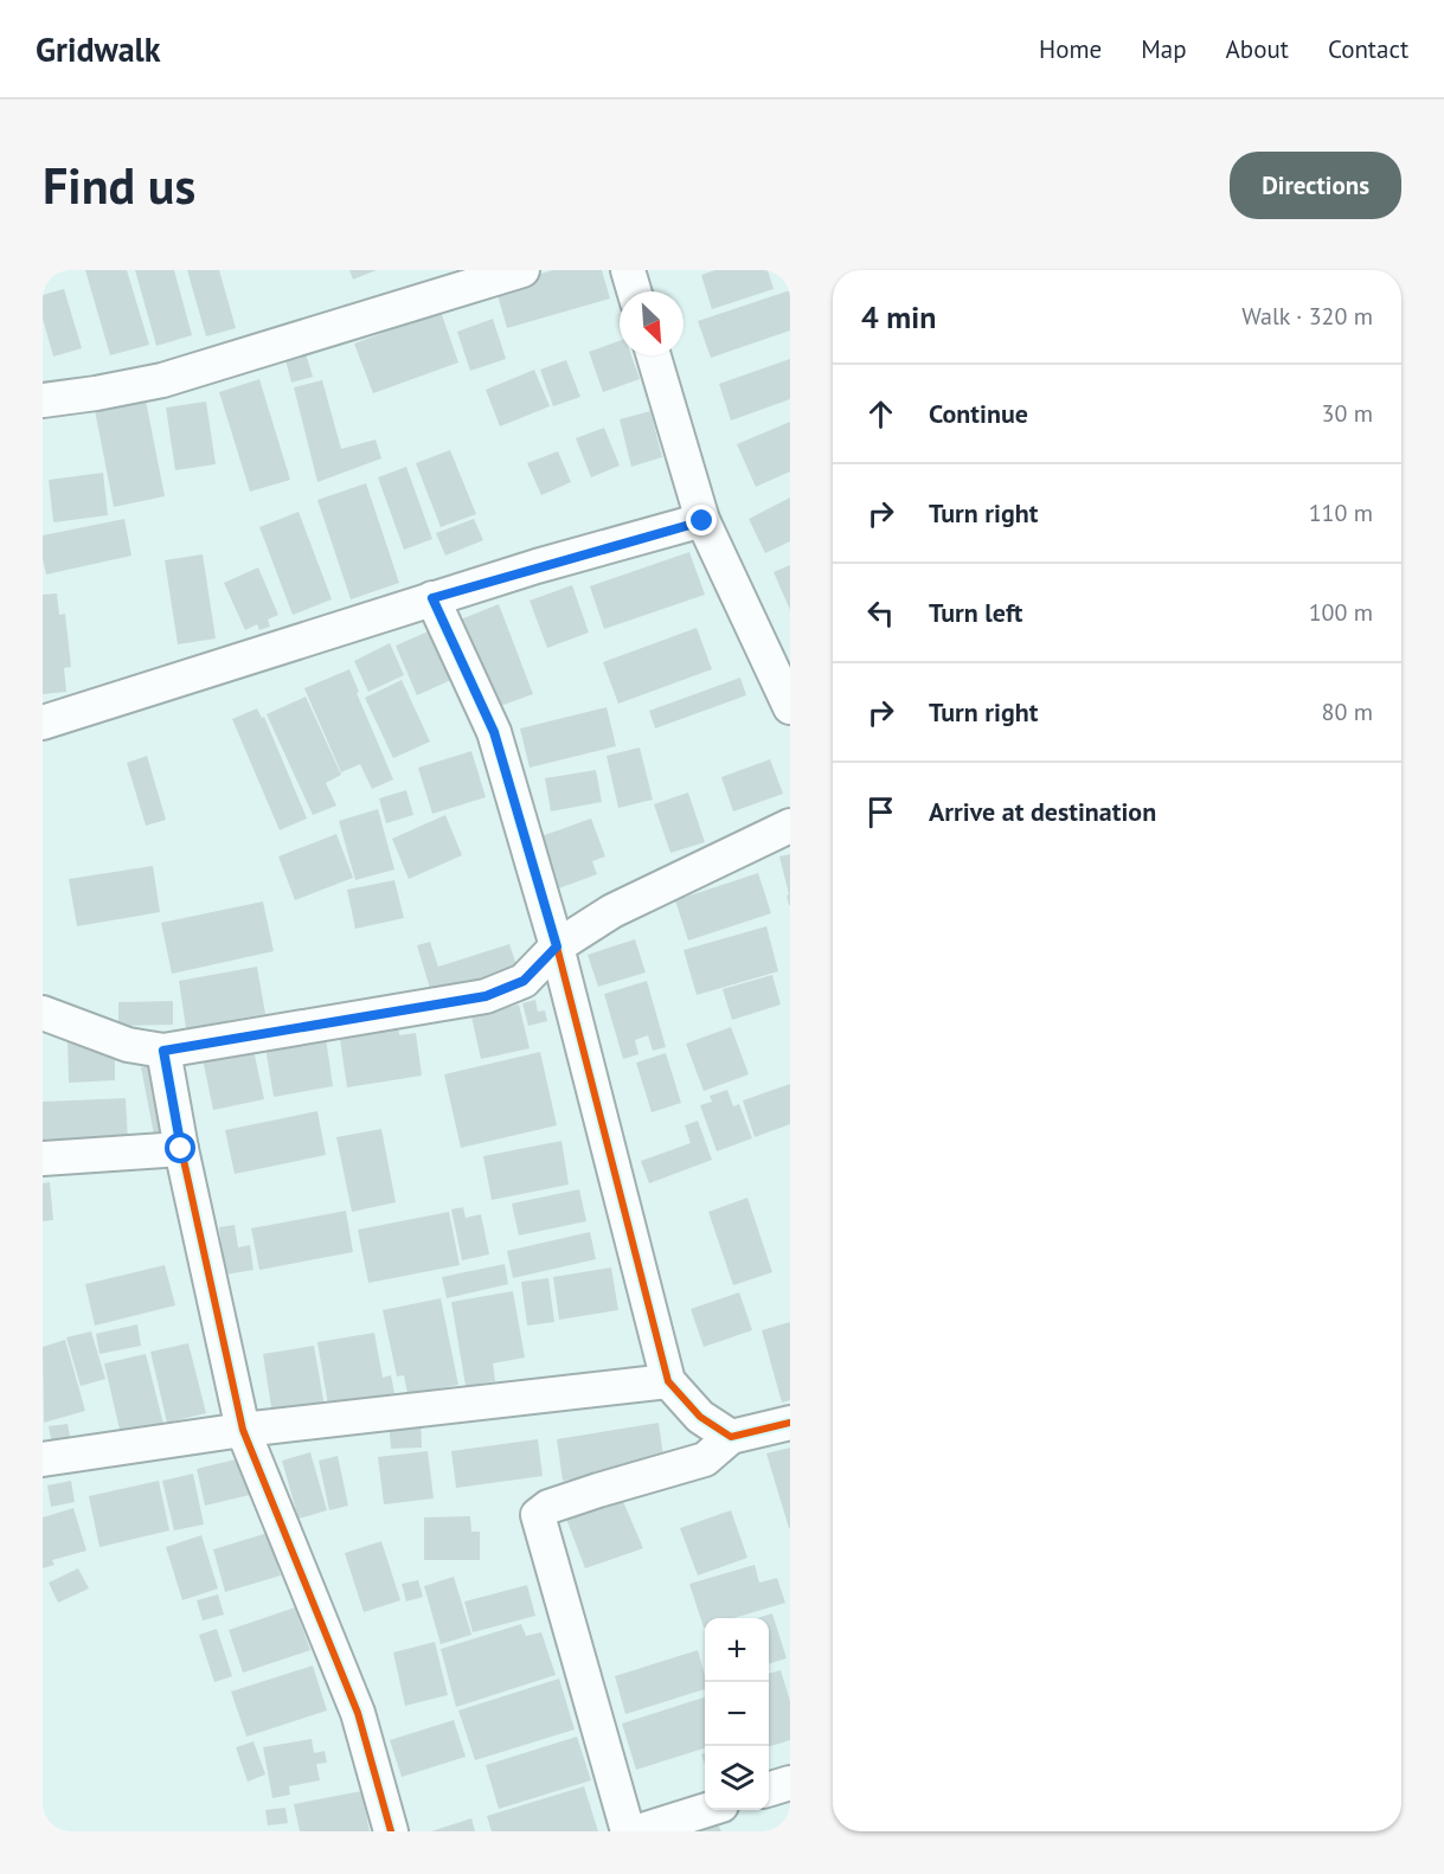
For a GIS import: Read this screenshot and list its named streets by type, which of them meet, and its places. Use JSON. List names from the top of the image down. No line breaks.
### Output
{"north":"bottom right","page":{"header":"Gridwalk","nav":["Home","Map","About","Contact"],"buttons":"Directions","title":"Find us","heading":["4 min","Walk · 320 m"],"list":[["Continue","30 m"],["Turn right","110 m"],["Turn left","100 m"],["Turn right","80 m"],"Arrive at destination"],"map_buttons":["+","−"]}}
